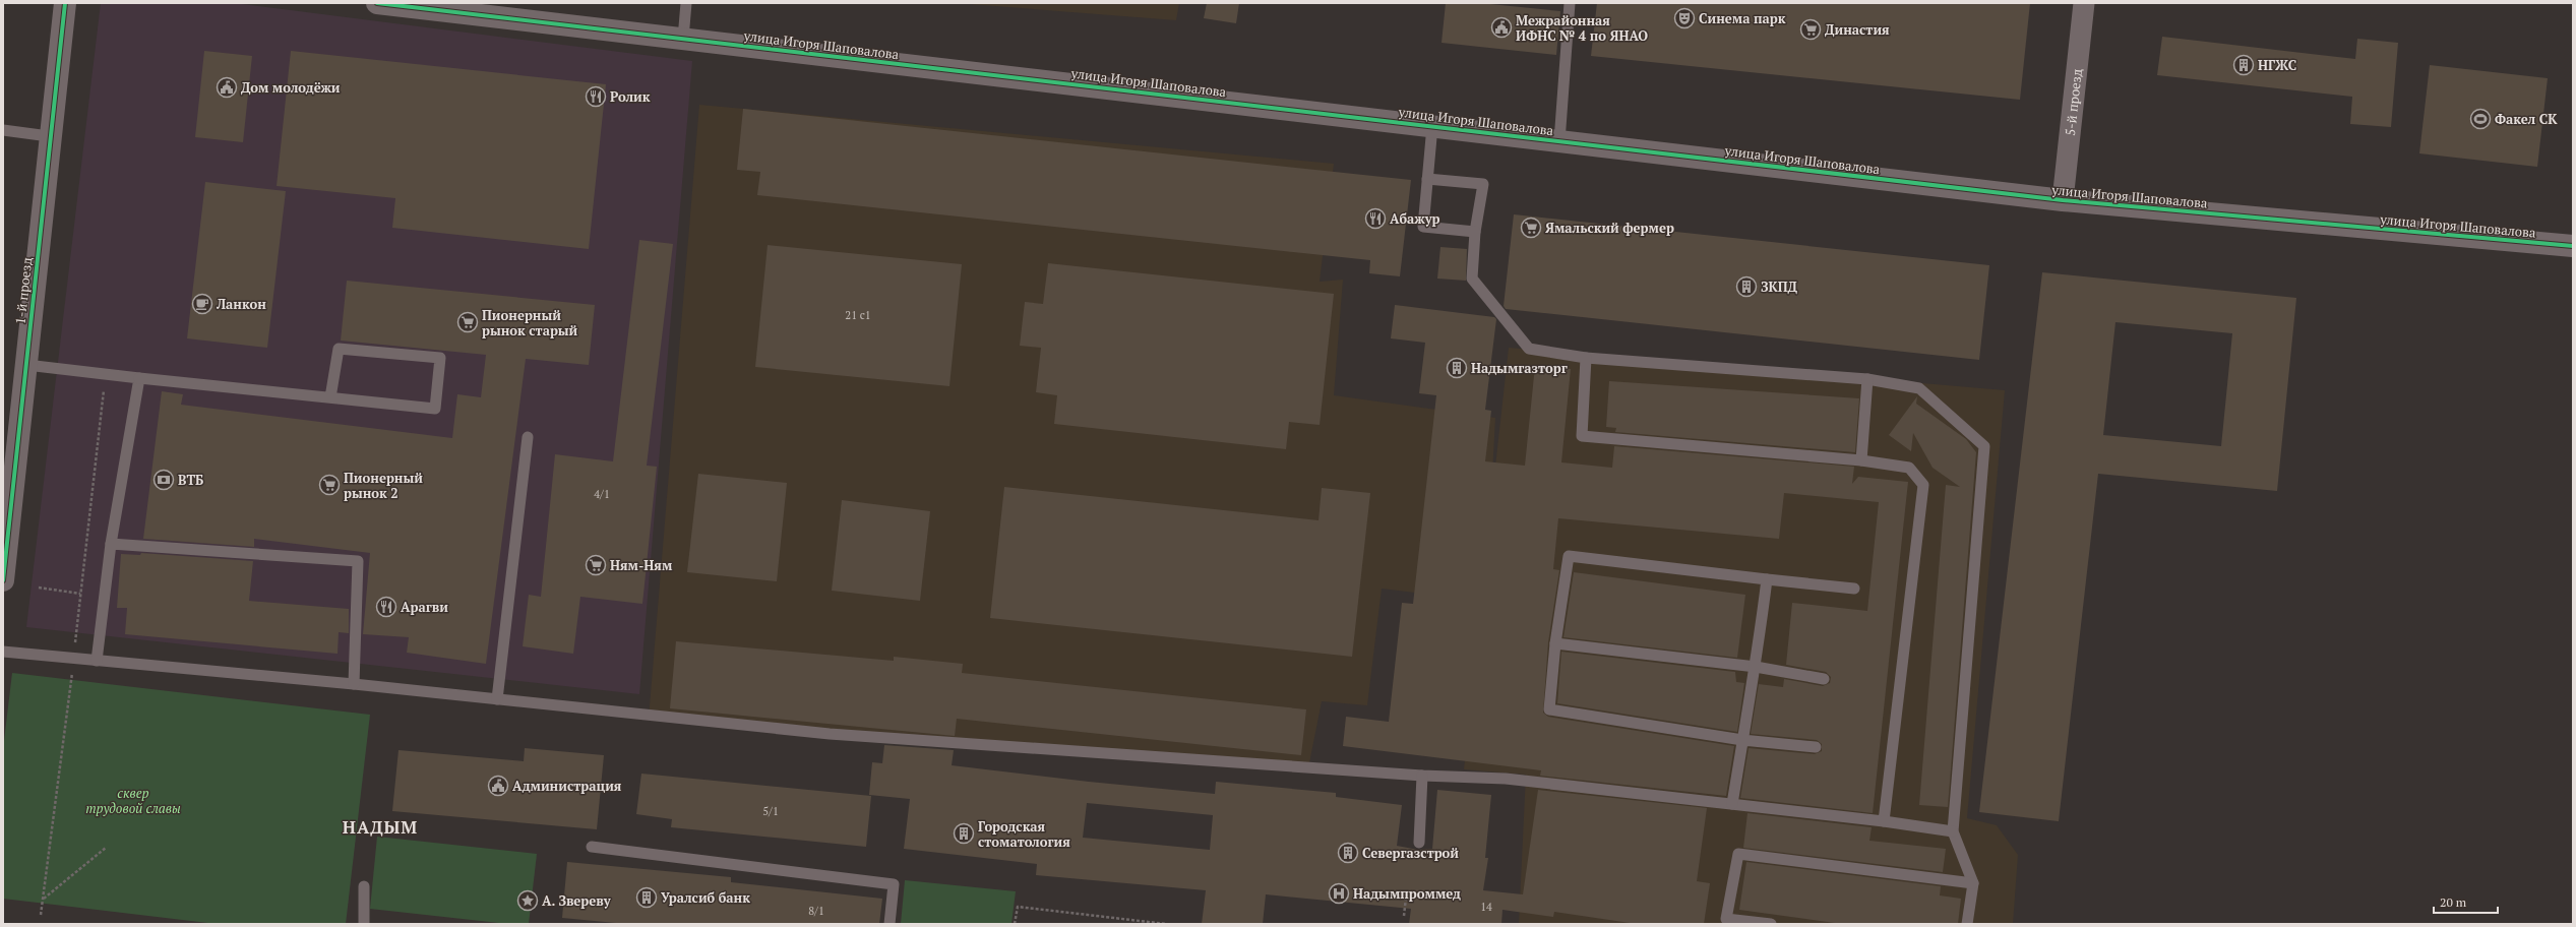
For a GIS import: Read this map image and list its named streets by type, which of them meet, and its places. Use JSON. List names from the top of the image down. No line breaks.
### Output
{"streets":{"street":["улица Игоря Шаповалова","5-й проезд","1-й проезд"]},"crossings":[["улица Игоря Шаповалова","5-й проезд"]],"districts":["НАДЫМ"],"parks":["сквер трудовой славы"],"places":{"theatre":["Синема парк"],"public building":["Межрайонная ИФНС № 4 по ЯНАО","Дом молодёжи","Администрация"],"supermarket":["Династия","Ямальский фермер","Пионерный рынок старый","Пионерный рынок 2","Ням-Ням"],"building":["НГЖС","ЗКПД","Надымгазторг","Городская стоматология","Севергазстрой","Уралсиб банк"],"restaurant":["Ролик","Абажур","Арагви"],"sports":["Факел СК"],"cafe":["Ланкон"],"bank":["ВТБ"],"hospital":["Надымпроммед"],"place":["А. Звереву"]},"house_numbers":["21 с1","4/1","5/1","14","8/1"],"scale_bar":"20 m"}
